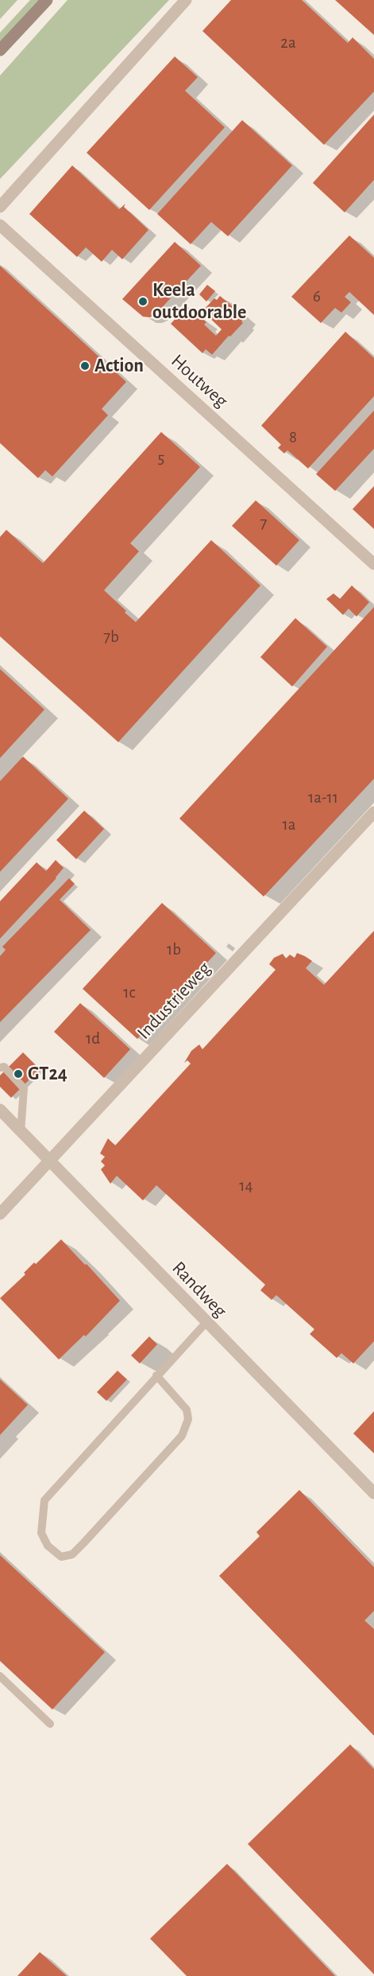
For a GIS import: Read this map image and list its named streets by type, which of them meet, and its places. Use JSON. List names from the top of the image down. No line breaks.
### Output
{"streets":{"street":["Houtweg","Industrieweg","Randweg"]},"crossings":[["Industrieweg","Randweg"]],"places":["Keela outdoorable","Action","GT24"],"house_numbers":["2a","6","8","5","7","7b","1a-11","1a","1b","1c","1d","14"]}
